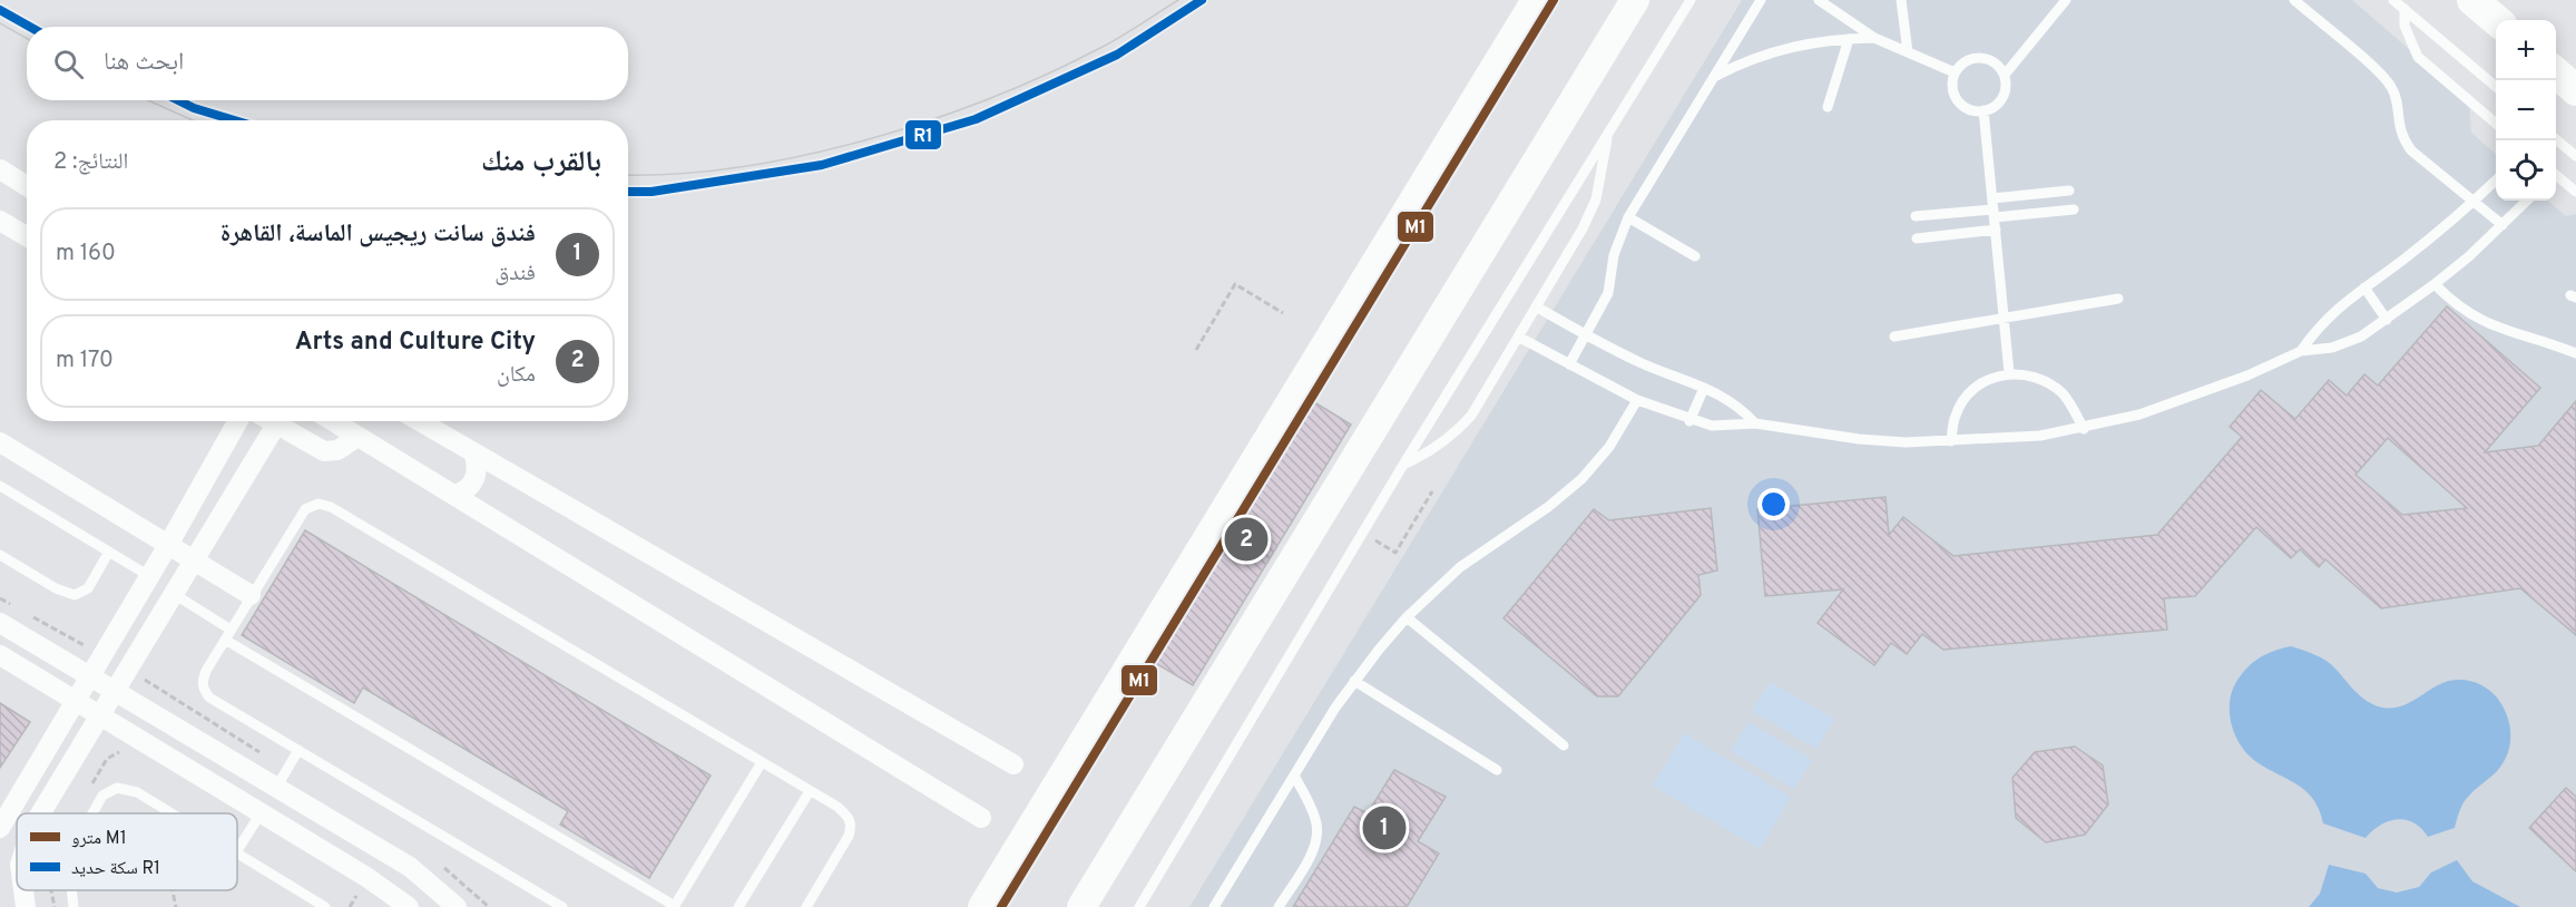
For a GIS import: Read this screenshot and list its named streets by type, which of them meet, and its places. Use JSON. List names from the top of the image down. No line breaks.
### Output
{"lines":["metro line M1","rail line R1"],"legend":["مترو M1","سكة حديد R1"],"page":{"map_buttons":["+","−"],"search":"ابحث هنا","heading":["بالقرب منك","النتائج: 2"],"list":[{"mark":"1","name":"فندق سانت ريجيس الماسة، القاهرة","note":"فندق","value":"160 m"},{"mark":"2","name":"Arts and Culture City","note":"مكان","value":"170 m"}],"pins":["2","1"]}}
